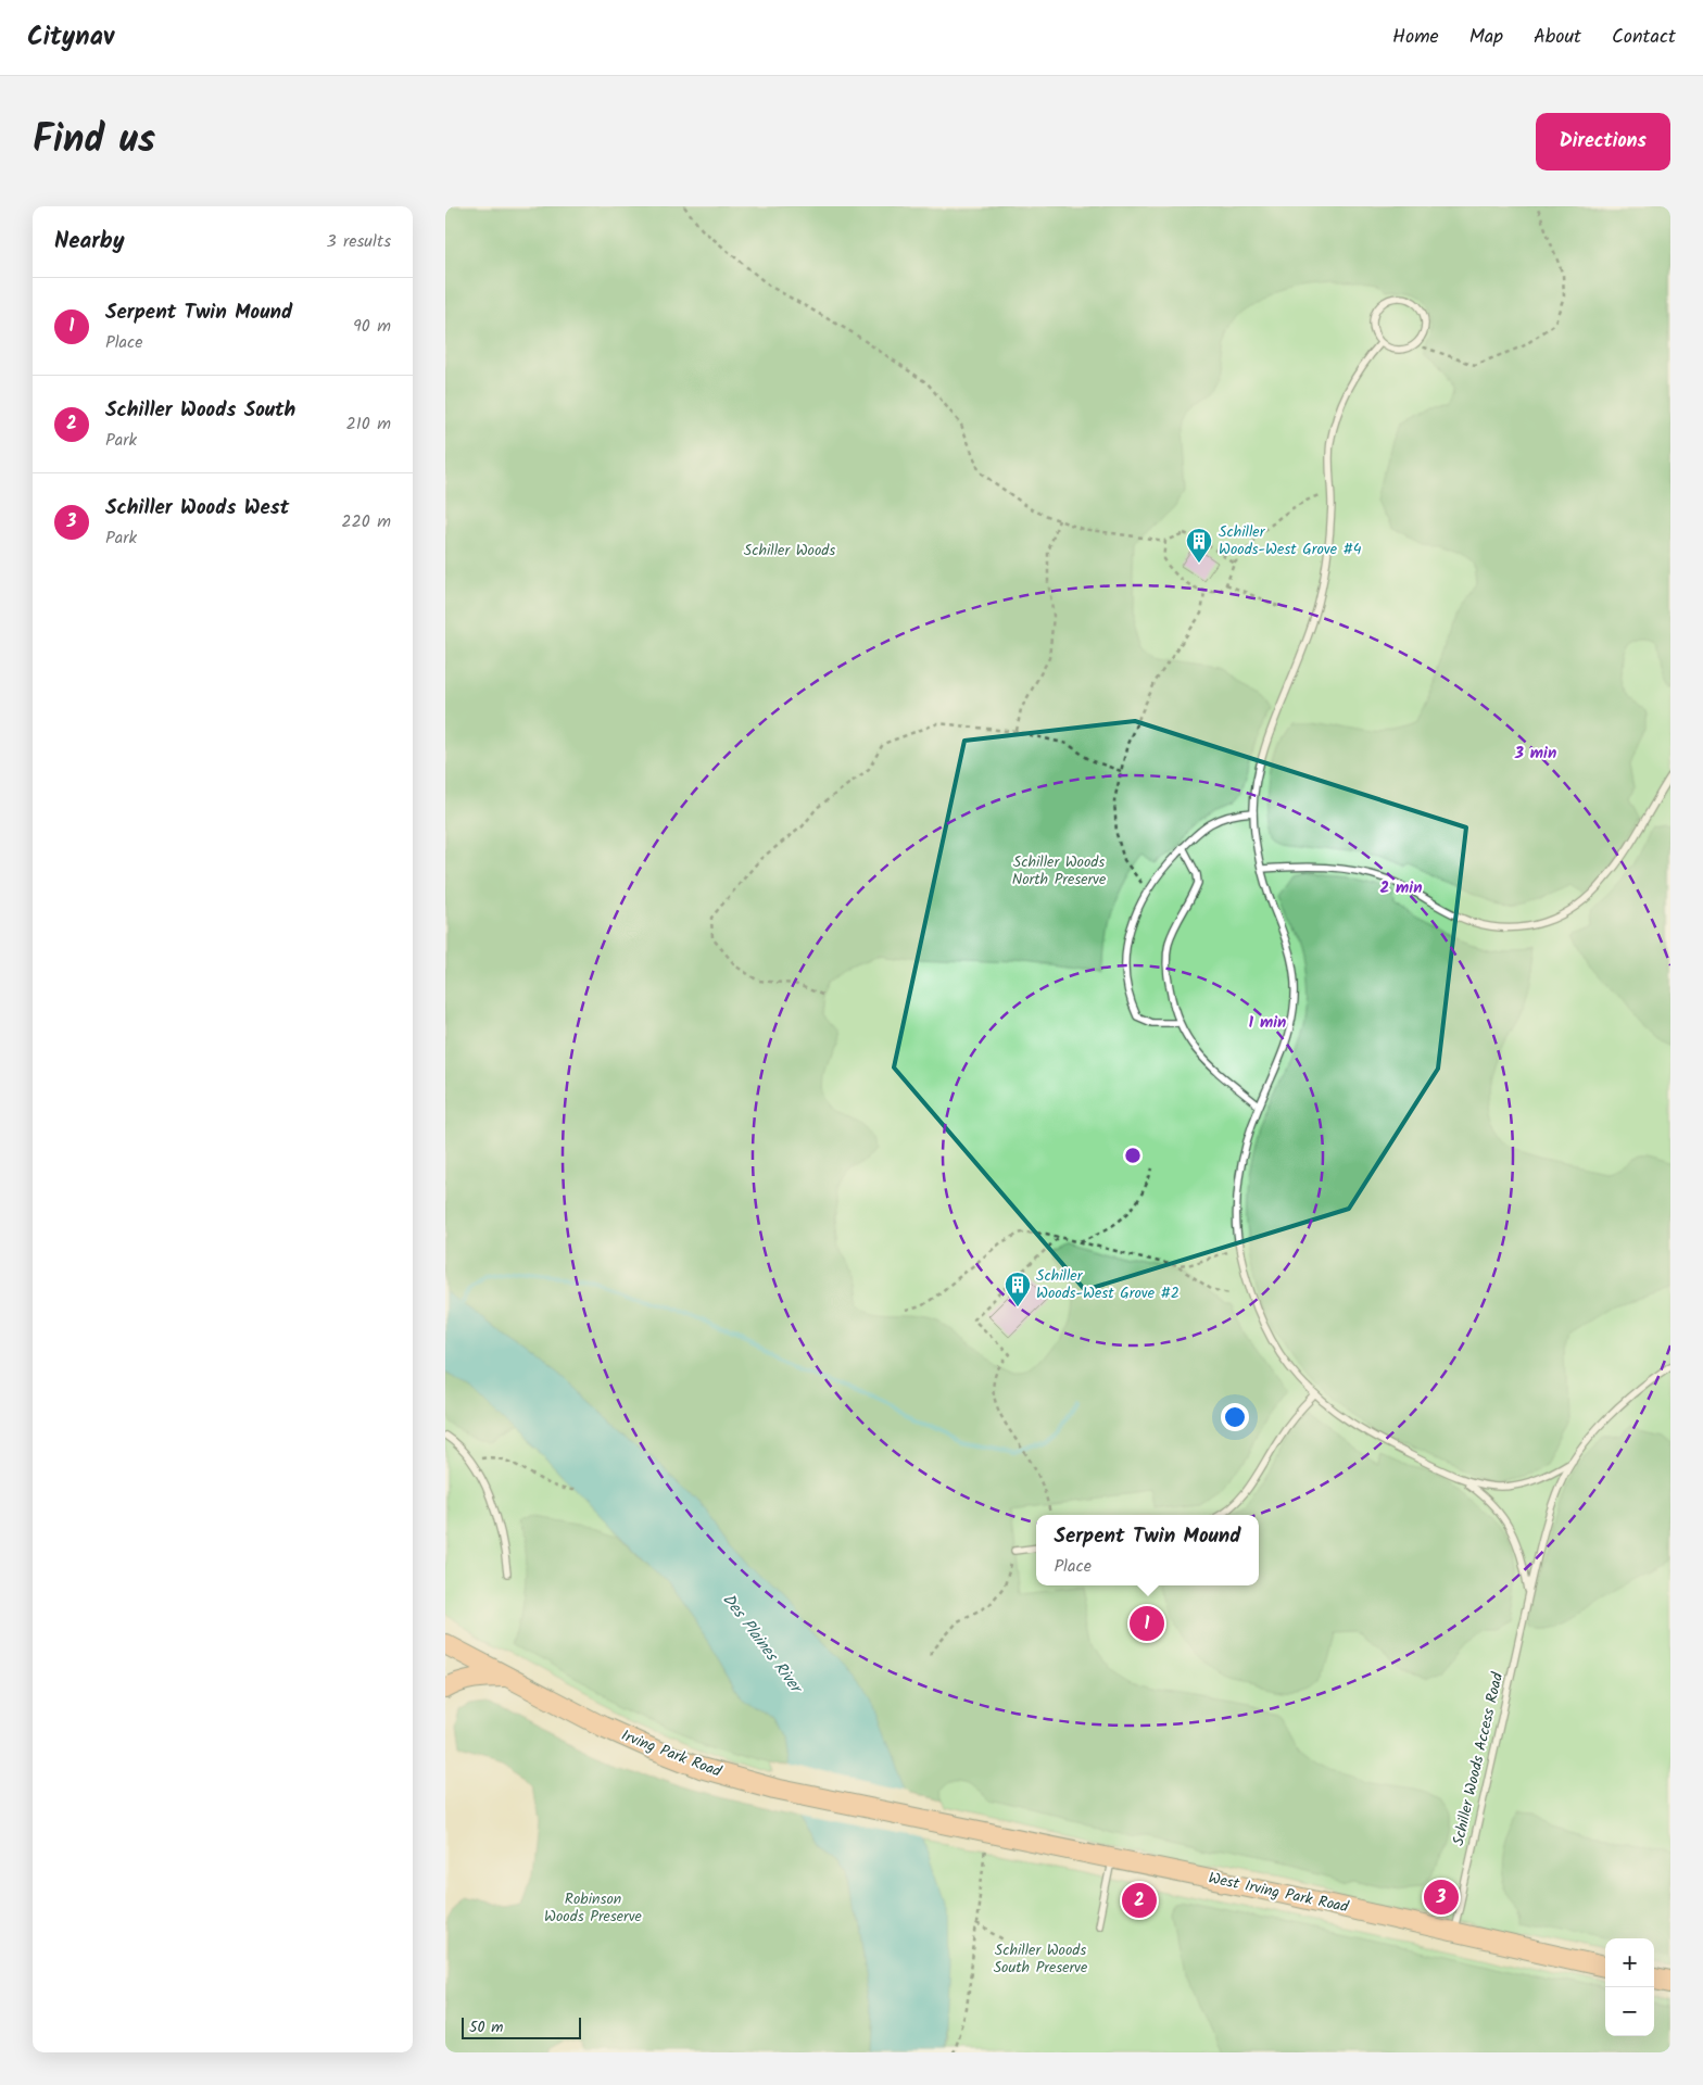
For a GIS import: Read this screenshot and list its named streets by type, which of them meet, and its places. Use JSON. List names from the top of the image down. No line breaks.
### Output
{"streets":{"main road":["Irving Park Road","West Irving Park Road"],"lane":["Schiller Woods Access Road"]},"crossings":[["Irving Park Road","West Irving Park Road"],["Schiller Woods Access Road","West Irving Park Road"]],"water":["Des Plaines River"],"parks":["Schiller Woods","Schiller Woods North Preserve","Robinson Woods Preserve","Schiller Woods South Preserve"],"places":{"building":["Schiller Woods-West Grove #4","Schiller Woods-West Grove #2"]},"scale_bar":"50 m","page":{"header":"Citynav","nav":["Home","Map","About","Contact"],"title":"Find us","buttons":"Directions","heading":["Nearby","3 results"],"list":[{"mark":"1","name":"Serpent Twin Mound","note":"Place","value":"90 m"},{"mark":"2","name":"Schiller Woods South","note":"Park","value":"210 m"},{"mark":"3","name":"Schiller Woods West","note":"Park","value":"220 m"}],"popup":["Serpent Twin Mound","Place"],"pins":["1","3","2"],"map_buttons":["+","−"],"scale":"50 m"},"rings":["3 min","2 min","1 min"]}
